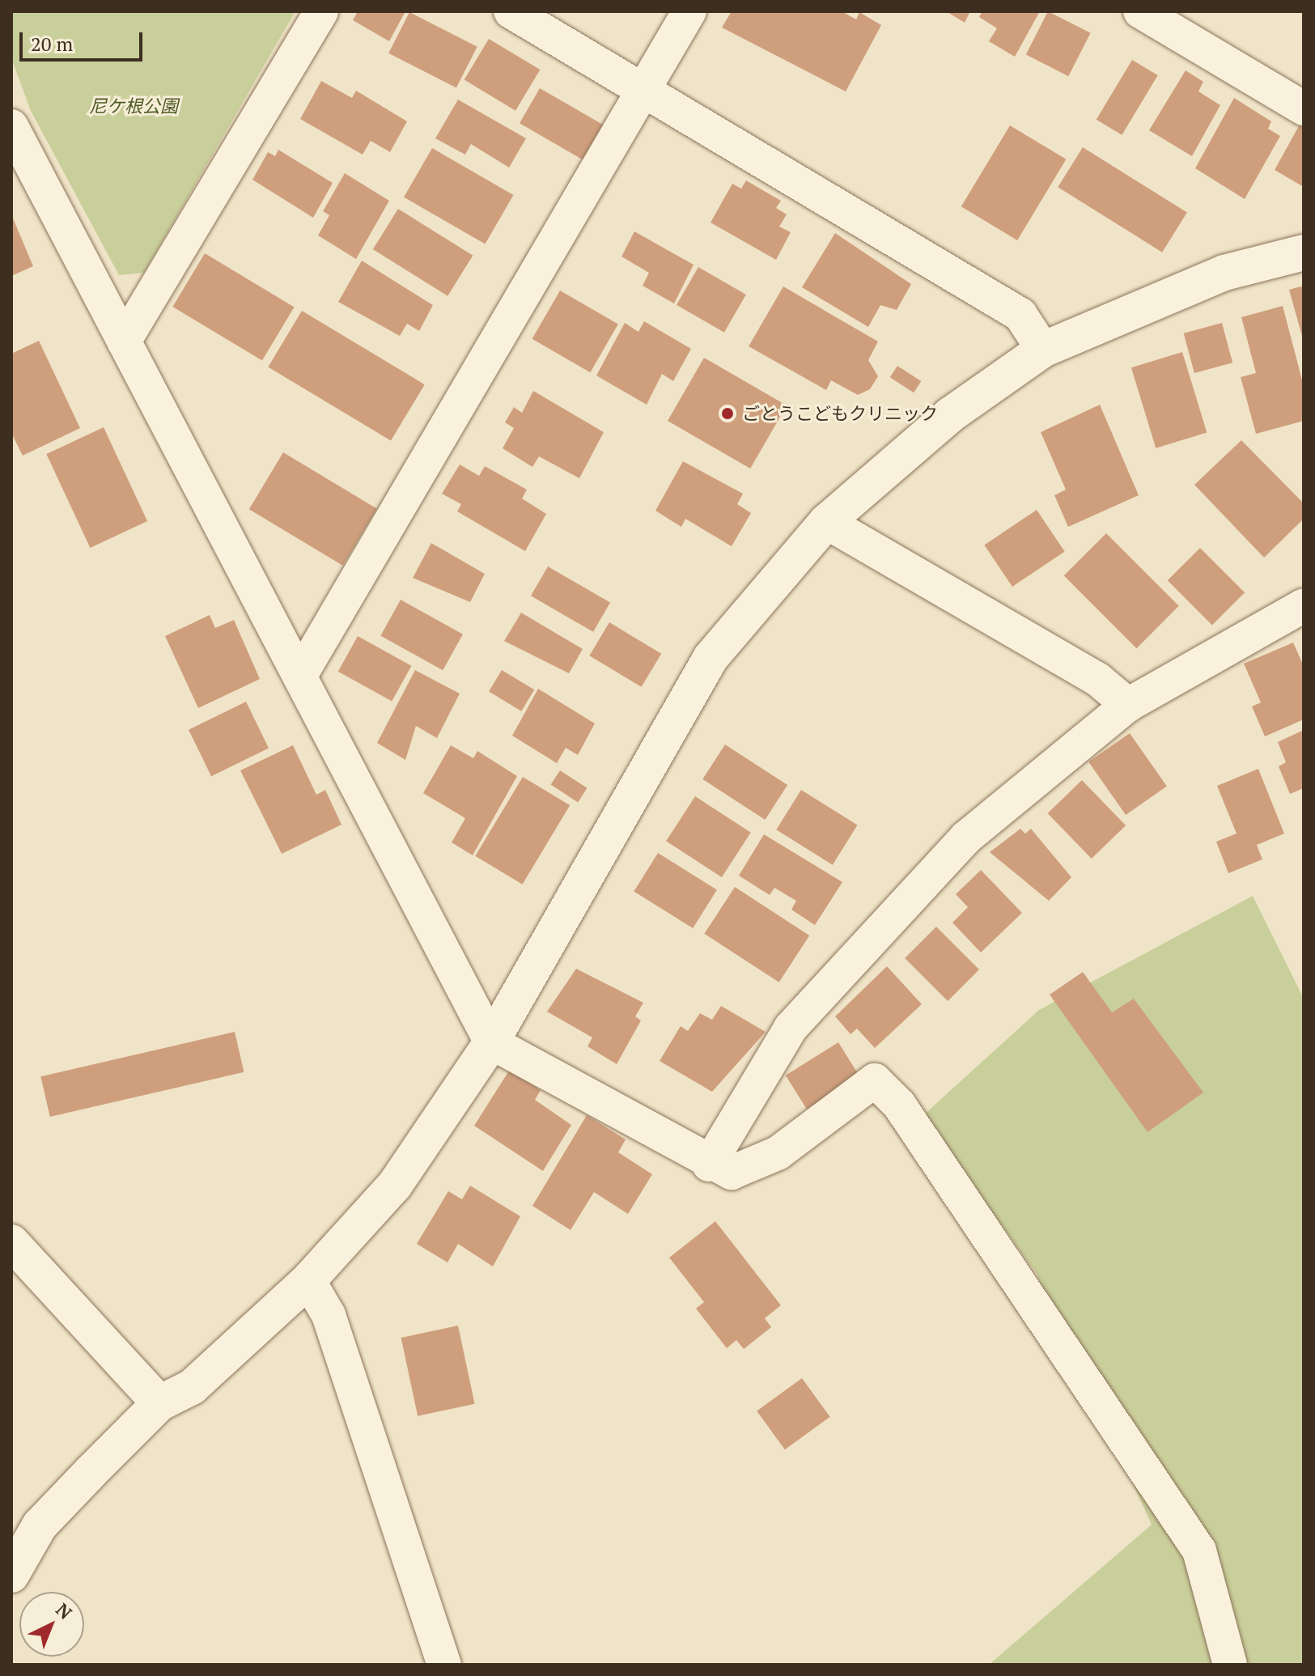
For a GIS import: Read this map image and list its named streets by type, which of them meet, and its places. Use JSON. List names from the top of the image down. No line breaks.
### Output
{"parks":["尼ケ根公園"],"places":["ごとうこどもクリニック"],"scale_bar":"20 m","north":"top right"}
